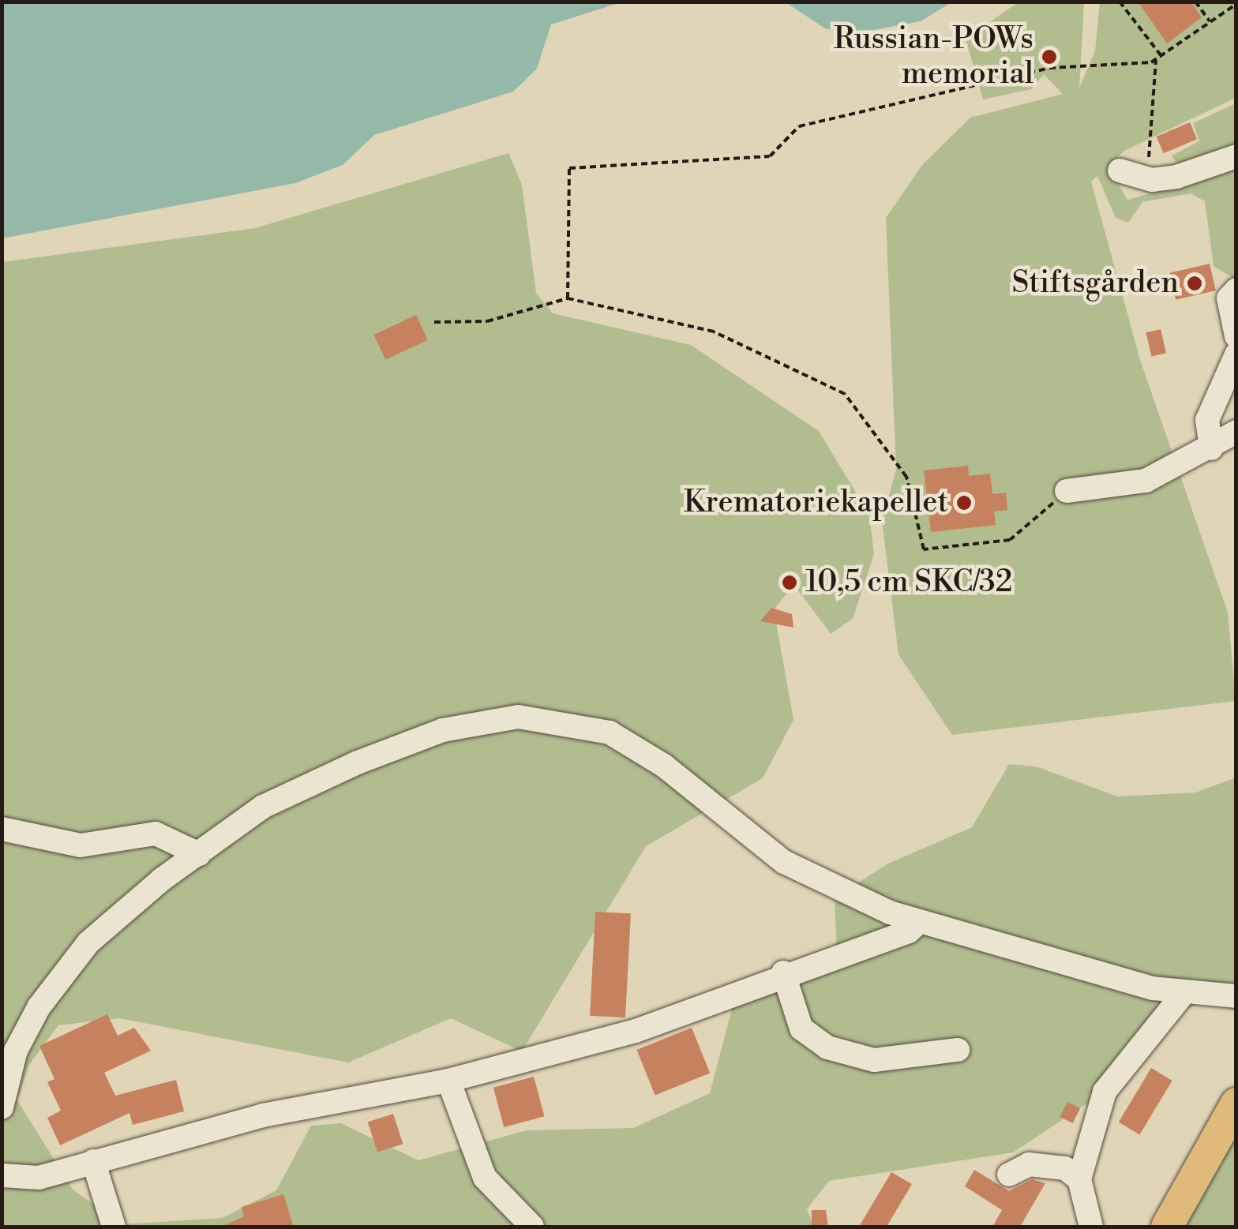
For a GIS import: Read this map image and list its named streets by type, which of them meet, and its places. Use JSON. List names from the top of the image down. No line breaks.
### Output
{"places":["Russian-POWs memorial","Stiftsgården","Krematoriekapellet","10,5 cm SKC/32"]}
